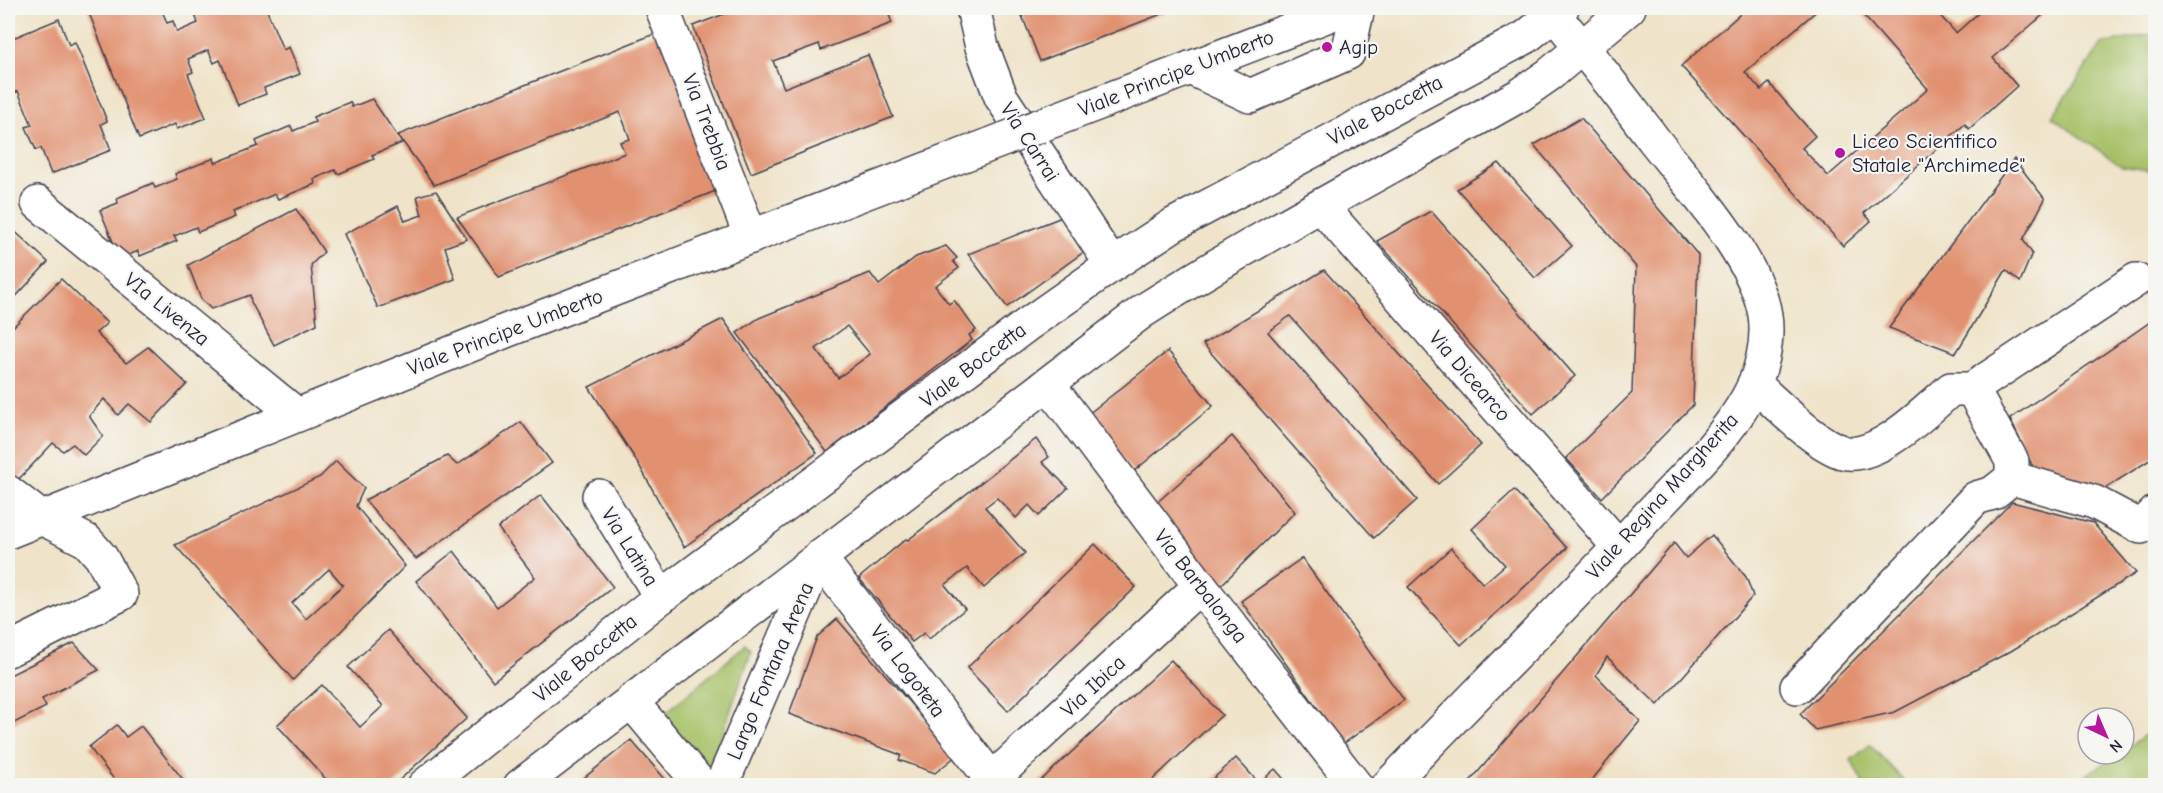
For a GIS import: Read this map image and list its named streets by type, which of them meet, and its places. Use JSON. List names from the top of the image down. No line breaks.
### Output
{"streets":{"main road":["Viale Principe Umberto","Viale Boccetta","Via Trebbia","Via Carrai","VIa Livenza","Via Dicearco","Viale Regina Margherita","Via Latina","Via Barbalonga","Largo Fontana Arena","Via Logoteta","Via Ibica"]},"crossings":[["Viale Principe Umberto","Via Trebbia"],["Viale Principe Umberto","VIa Livenza"],["Viale Boccetta","Via Carrai"],["Viale Boccetta","Viale Regina Margherita"],["Viale Boccetta","Via Latina"],["Via Dicearco","Viale Regina Margherita"],["Via Barbalonga","Via Ibica"],["Largo Fontana Arena","Via Logoteta"],["Via Logoteta","Via Ibica"]],"places":["Agip","Liceo Scientifico Statale \"Archimede\""],"north":"bottom right"}
